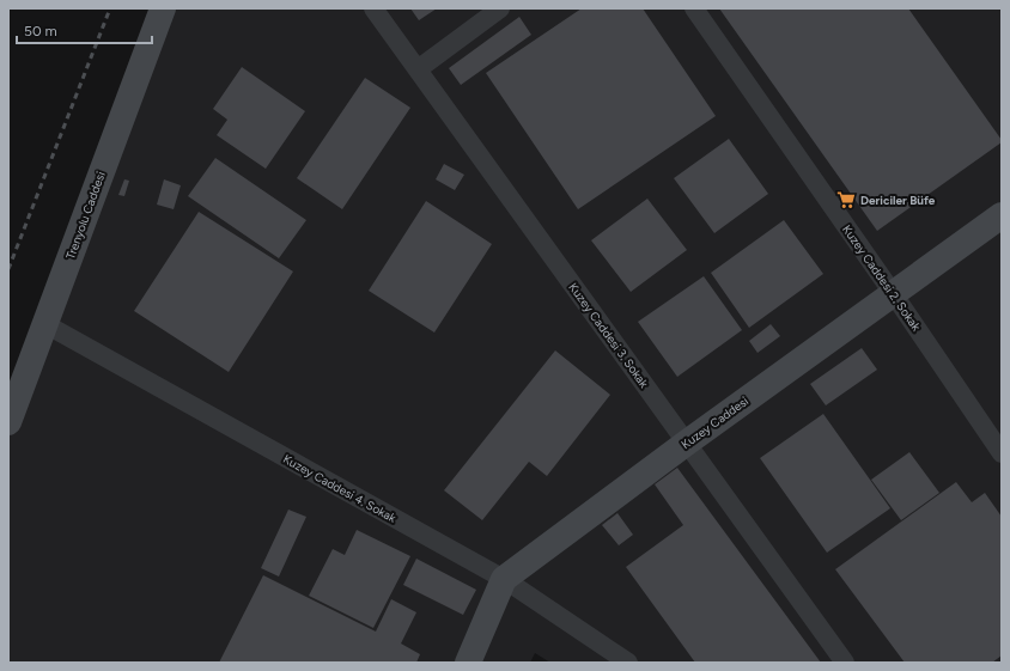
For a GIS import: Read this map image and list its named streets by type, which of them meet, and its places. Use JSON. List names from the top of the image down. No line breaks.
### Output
{"streets":{"street":["Trenyolu Caddesi","Kuzey Caddesi 2. Sokak","Kuzey Caddesi 3. Sokak","Kuzey Caddesi","Kuzey Caddesi 4. Sokak"]},"crossings":[["Trenyolu Caddesi","Kuzey Caddesi 4. Sokak"],["Kuzey Caddesi 2. Sokak","Kuzey Caddesi"],["Kuzey Caddesi 3. Sokak","Kuzey Caddesi"],["Kuzey Caddesi","Kuzey Caddesi 4. Sokak"]],"places":{"supermarket":["Dericiler Büfe"]},"scale_bar":"50 m"}
